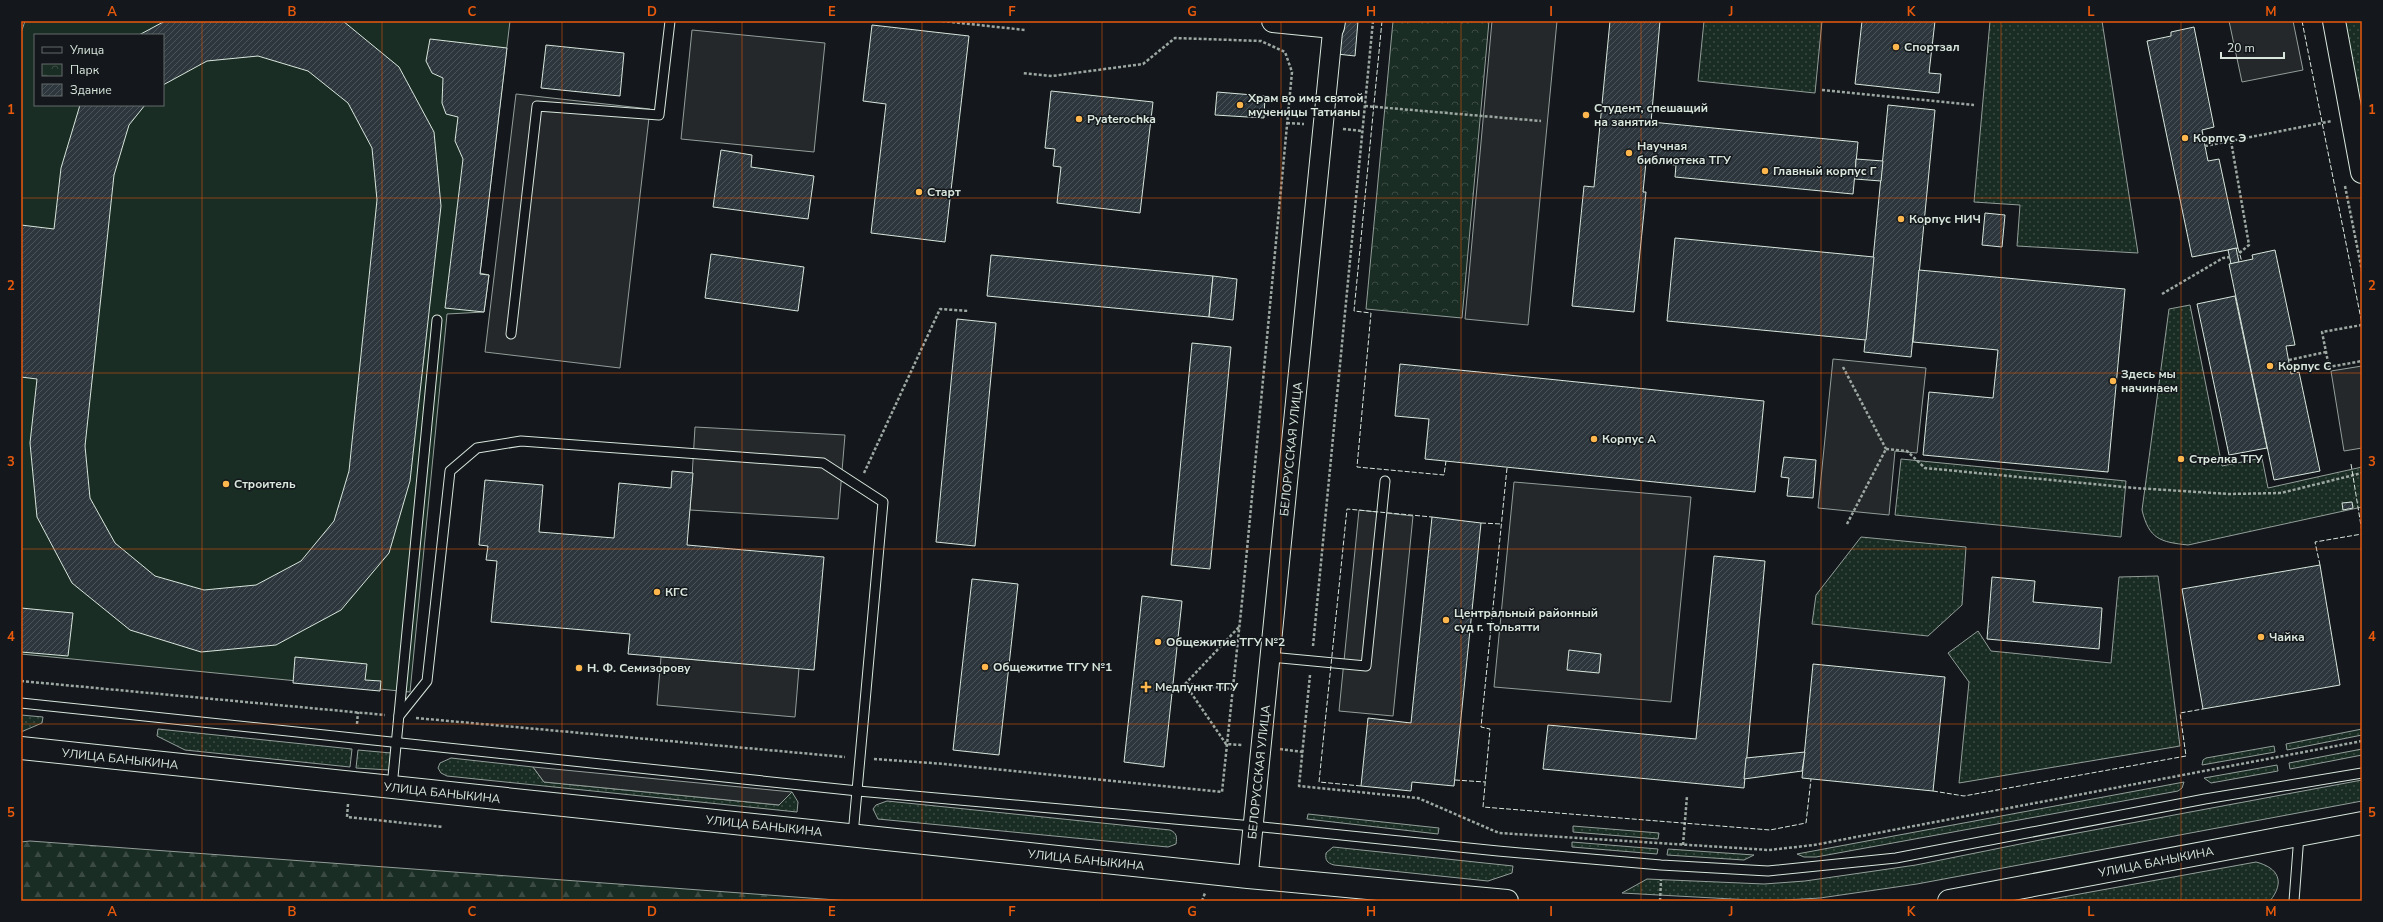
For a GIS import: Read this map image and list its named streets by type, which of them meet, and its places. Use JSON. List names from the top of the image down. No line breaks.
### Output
{"streets":{"main road":["УЛИЦА БАНЫКИНА"],"street":["БЕЛОРУССКАЯ УЛИЦА"]},"crossings":[["БЕЛОРУССКАЯ УЛИЦА","УЛИЦА БАНЫКИНА"]],"places":{"other":["Спортзал","Храм во имя святой мученицы Татианы","Студент, спешащий на занятия","Pyaterochka","Корпус Э","Научная библиотека ТГУ","Главный корпус Г","Старт","Корпус НИЧ","Корпус С","Здесь мы начинаем","Корпус А","Стрелка ТГУ","Строитель","КГС","Центральный районный суд г. Тольятти","Чайка","Общежитие ТГУ №2","Общежитие ТГУ №1","Н. Ф. Семизорову"],"health":["Медпункт ТГУ"]},"legend":["Улица","Парк","Здание"],"scale_bar":"20 m","grid":{"columns":["A","B","C","D","E","F","G","H","I","J","K","L","M"],"rows":["1","2","3","4","5"]}}
